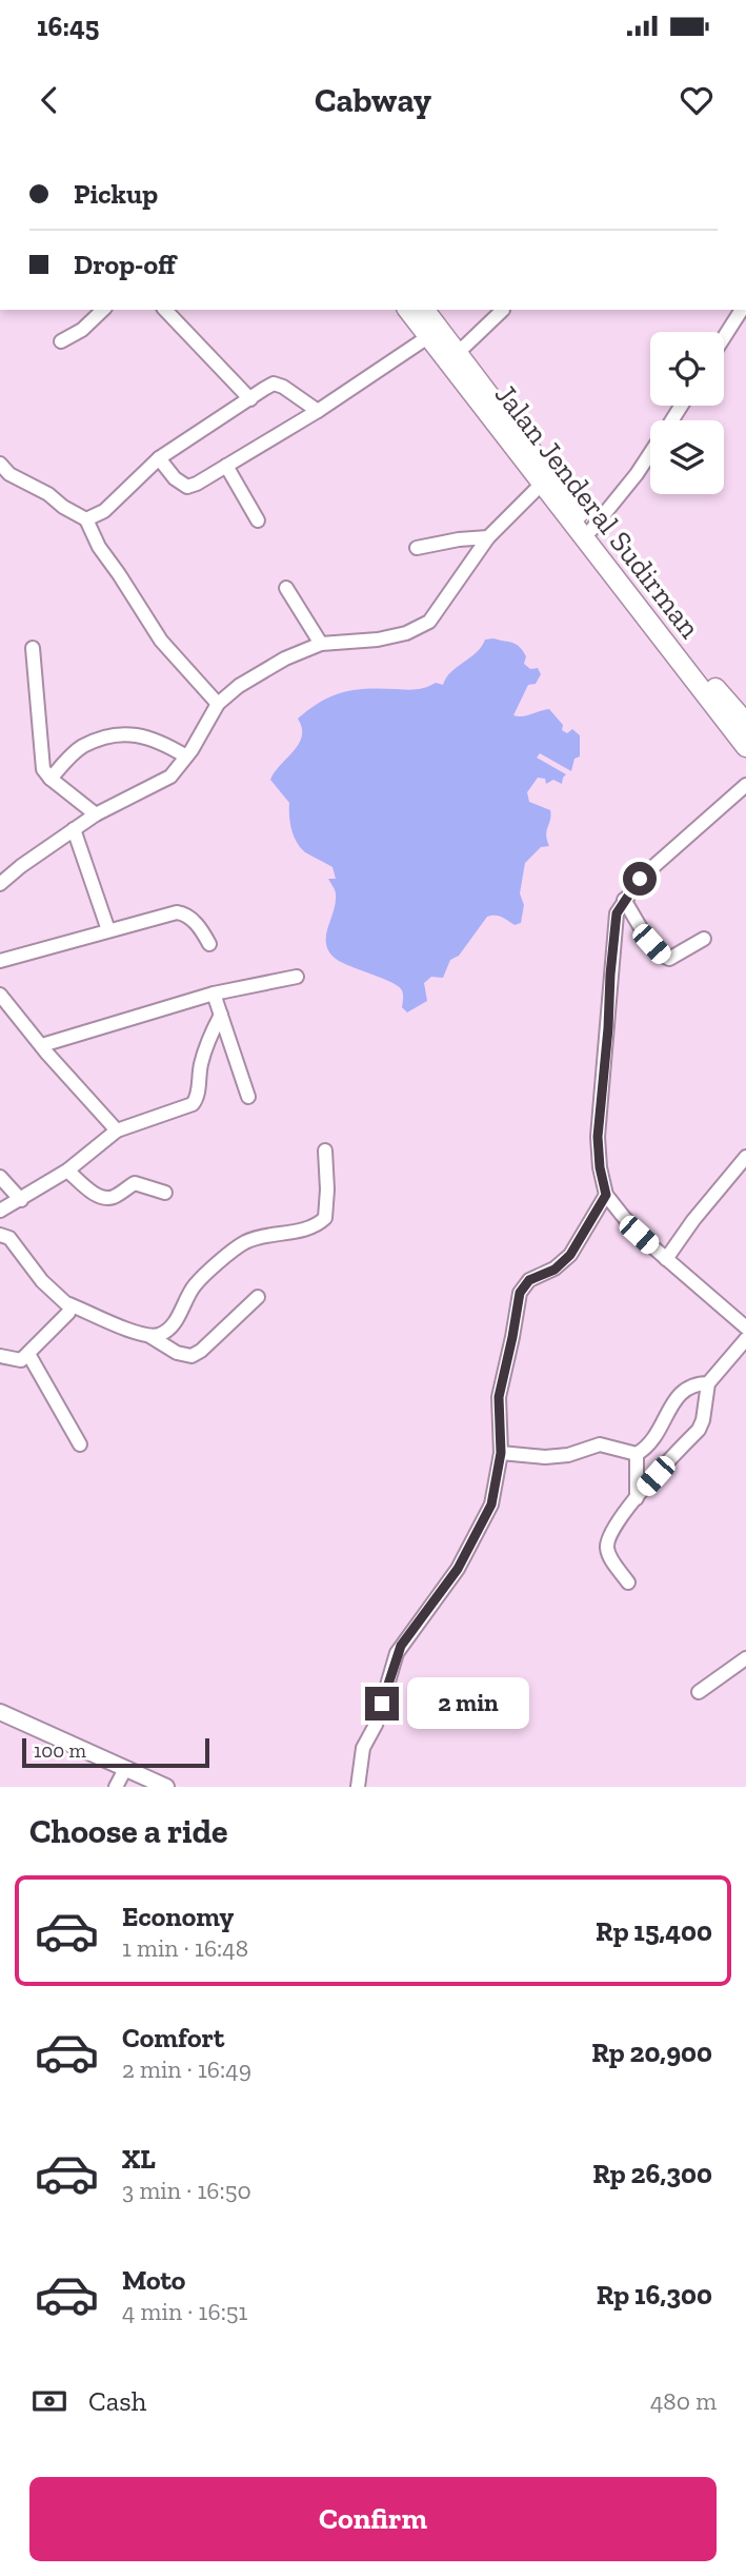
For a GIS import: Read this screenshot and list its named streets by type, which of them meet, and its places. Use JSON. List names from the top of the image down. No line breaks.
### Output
{"streets":{"highway":["Jalan Jenderal Sudirman"]},"scale_bar":"100 m","page":{"status":"16:45","header":"Cabway","banner":["Pickup","Drop-off"],"bubble":"2 min","scale":"100 m","heading":"Choose a ride","list":[{"name":"Economy","note":"1 min · 16:48","value":"Rp 15,400"},{"name":"Comfort","note":"2 min · 16:49","value":"Rp 20,900"},{"name":"XL","note":"3 min · 16:50","value":"Rp 26,300"},{"name":"Moto","note":"4 min · 16:51","value":"Rp 16,300"}],"pay":["Cash","480 m"],"buttons":"Confirm"}}
